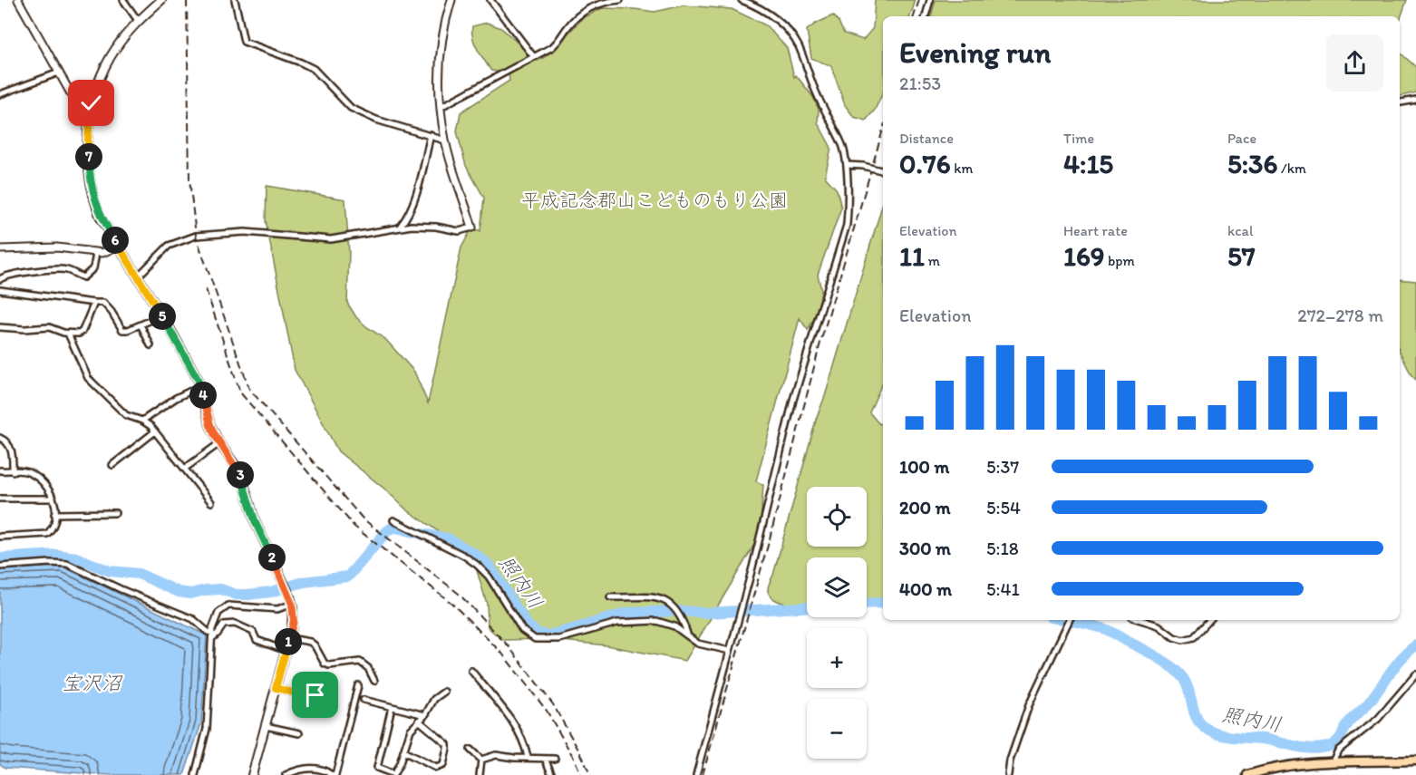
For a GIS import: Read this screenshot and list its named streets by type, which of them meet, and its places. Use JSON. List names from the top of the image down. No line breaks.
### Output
{"water":["照内川","宝沢沼"],"parks":["平成記念郡山こどものもり公園"],"page":{"heading":["Evening run","21:53"],"stats":[["Distance","0.76 km"],["Time","4:15"],["Pace","5:36 /km"],["Elevation","11 m"],["Heart rate","169 bpm"],["kcal","57"]],"pins":["7","6","5","4","3","2","1"],"chart":["Elevation","272–278 m"],"list":[{"name":"100 m","note":"5:37"},{"name":"200 m","note":"5:54"},{"name":"300 m","note":"5:18"},{"name":"400 m","note":"5:41"}],"map_buttons":["+","−"]}}
